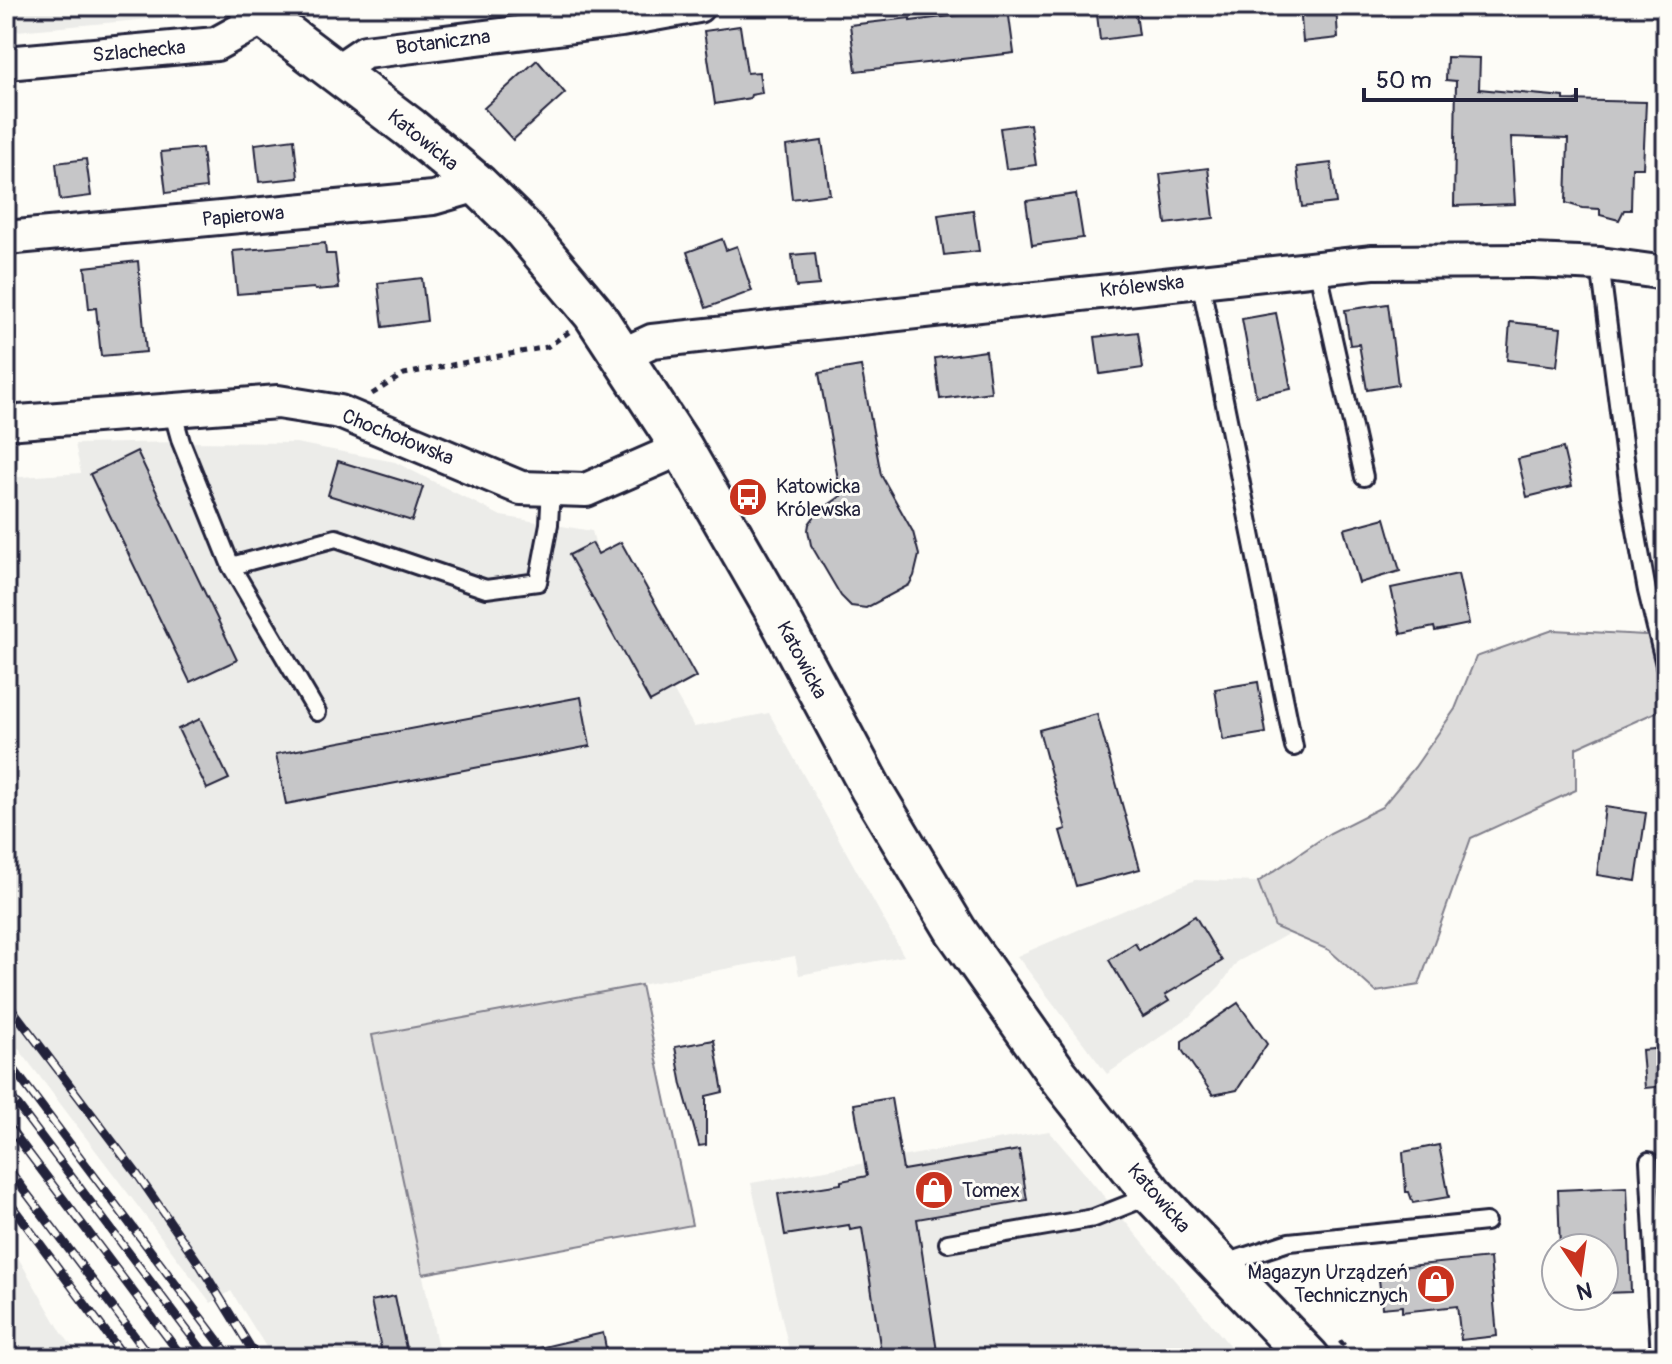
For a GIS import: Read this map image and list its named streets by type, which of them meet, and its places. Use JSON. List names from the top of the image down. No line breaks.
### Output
{"streets":{"street":["Botaniczna","Szlachecka","Katowicka","Papierowa","Królewska","Chochołowska"]},"crossings":[["Botaniczna","Katowicka"],["Szlachecka","Katowicka"],["Katowicka","Papierowa"],["Katowicka","Królewska"],["Katowicka","Chochołowska"]],"places":{"bus stop":["Katowicka Królewska"],"shop":["Tomex","Magazyn Urządzeń Technicznych"]},"scale_bar":"50 m","north":"bottom"}
